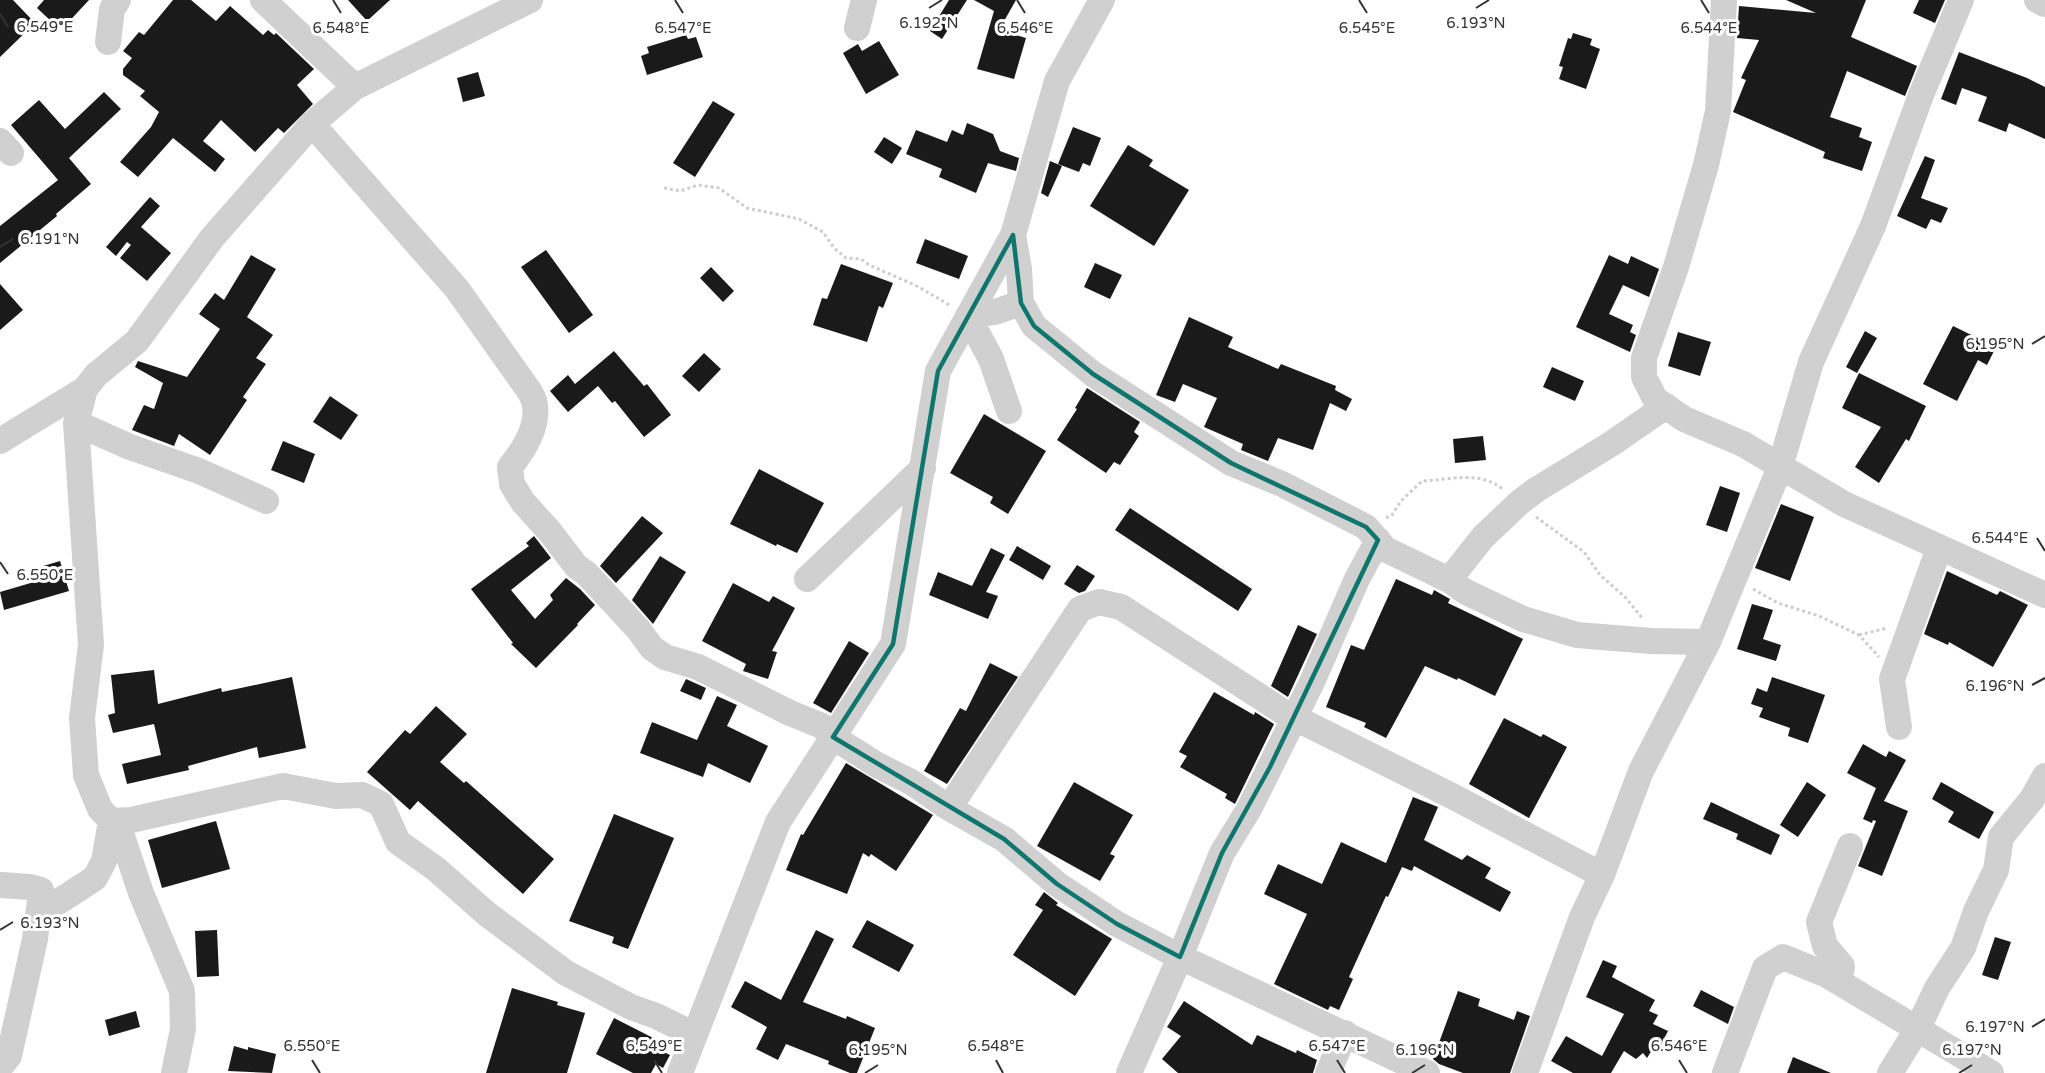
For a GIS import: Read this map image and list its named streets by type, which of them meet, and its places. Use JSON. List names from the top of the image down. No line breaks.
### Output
{"coordinates":["6.192°N","6.193°N","6.549°E","6.545°E","6.548°E","6.547°E","6.546°E","6.544°E","6.191°N","6.195°N","6.550°E","6.196°N","6.197°N"]}
